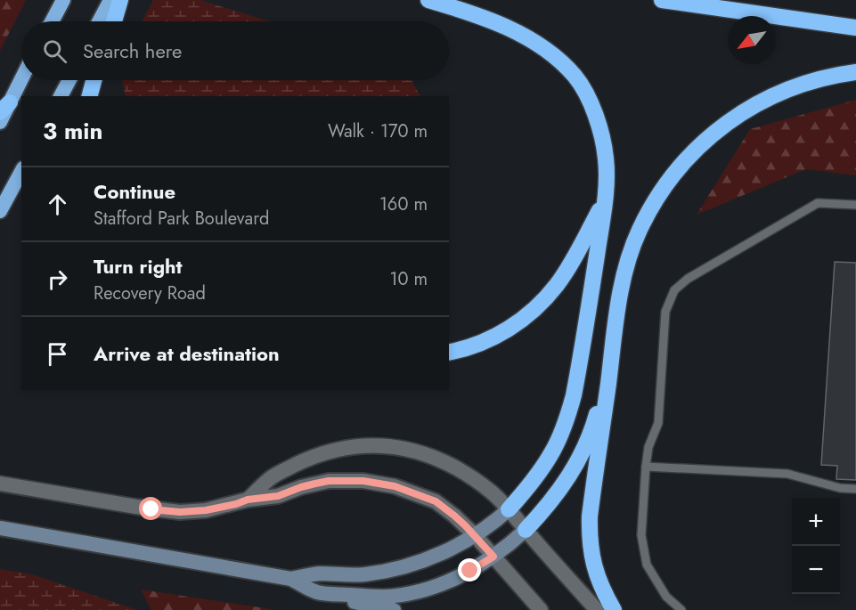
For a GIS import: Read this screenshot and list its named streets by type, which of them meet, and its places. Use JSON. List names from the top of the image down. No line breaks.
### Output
{"north":"bottom left","page":{"search":"Search here","heading":["3 min","Walk · 170 m"],"list":[["Continue","Stafford Park Boulevard","160 m"],["Turn right","Recovery Road","10 m"],"Arrive at destination"],"map_buttons":["+","−"]}}
